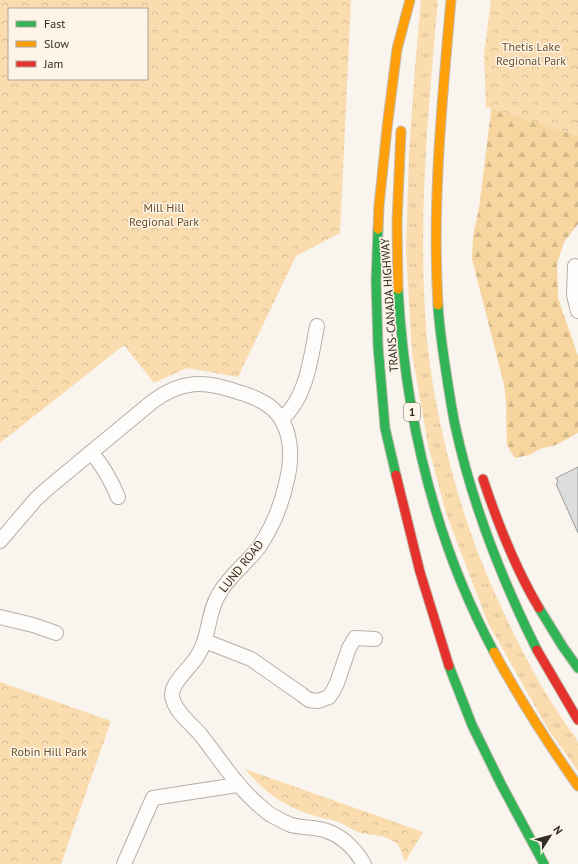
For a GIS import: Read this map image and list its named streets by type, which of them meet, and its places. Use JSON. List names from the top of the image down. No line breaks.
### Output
{"streets":{"highway":["TRANS-CANADA HIGHWAY","1"],"street":["LUND ROAD"]},"parks":["Thetis Lake Regional Park","Mill Hill Regional Park","Robin Hill Park"],"legend":["Fast","Slow","Jam"],"north":"top right"}
